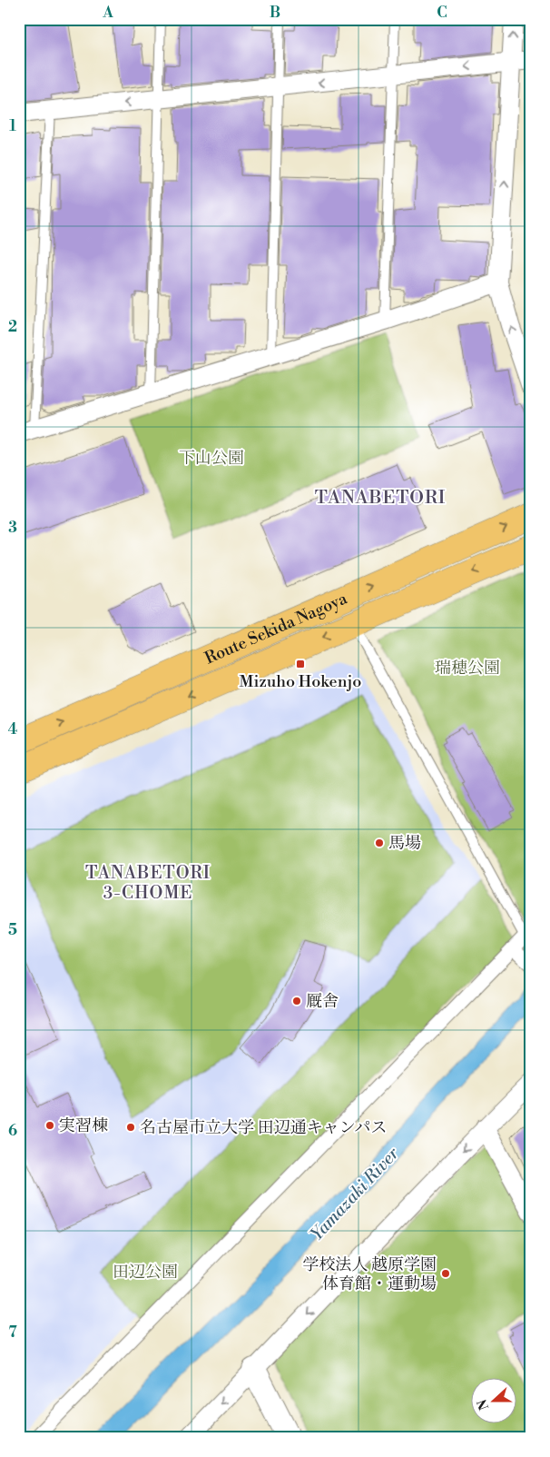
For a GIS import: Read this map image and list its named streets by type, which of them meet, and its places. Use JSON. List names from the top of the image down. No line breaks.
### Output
{"streets":{"main road":["Route Sekida Nagoya"]},"districts":["TANABETORI","TANABETORI 3-CHOME"],"water":["Yamazaki River"],"parks":["下山公園","瑞穂公園","田辺公園"],"places":{"transit":["Mizuho Hokenjo"],"other":["馬場","厩舎","実習棟","名古屋市立大学 田辺通キャンパス","学校法人 越原学園 体育館・運動場"]},"north":"left","grid":{"columns":["A","B","C"],"rows":["1","2","3","4","5","6","7"]}}
